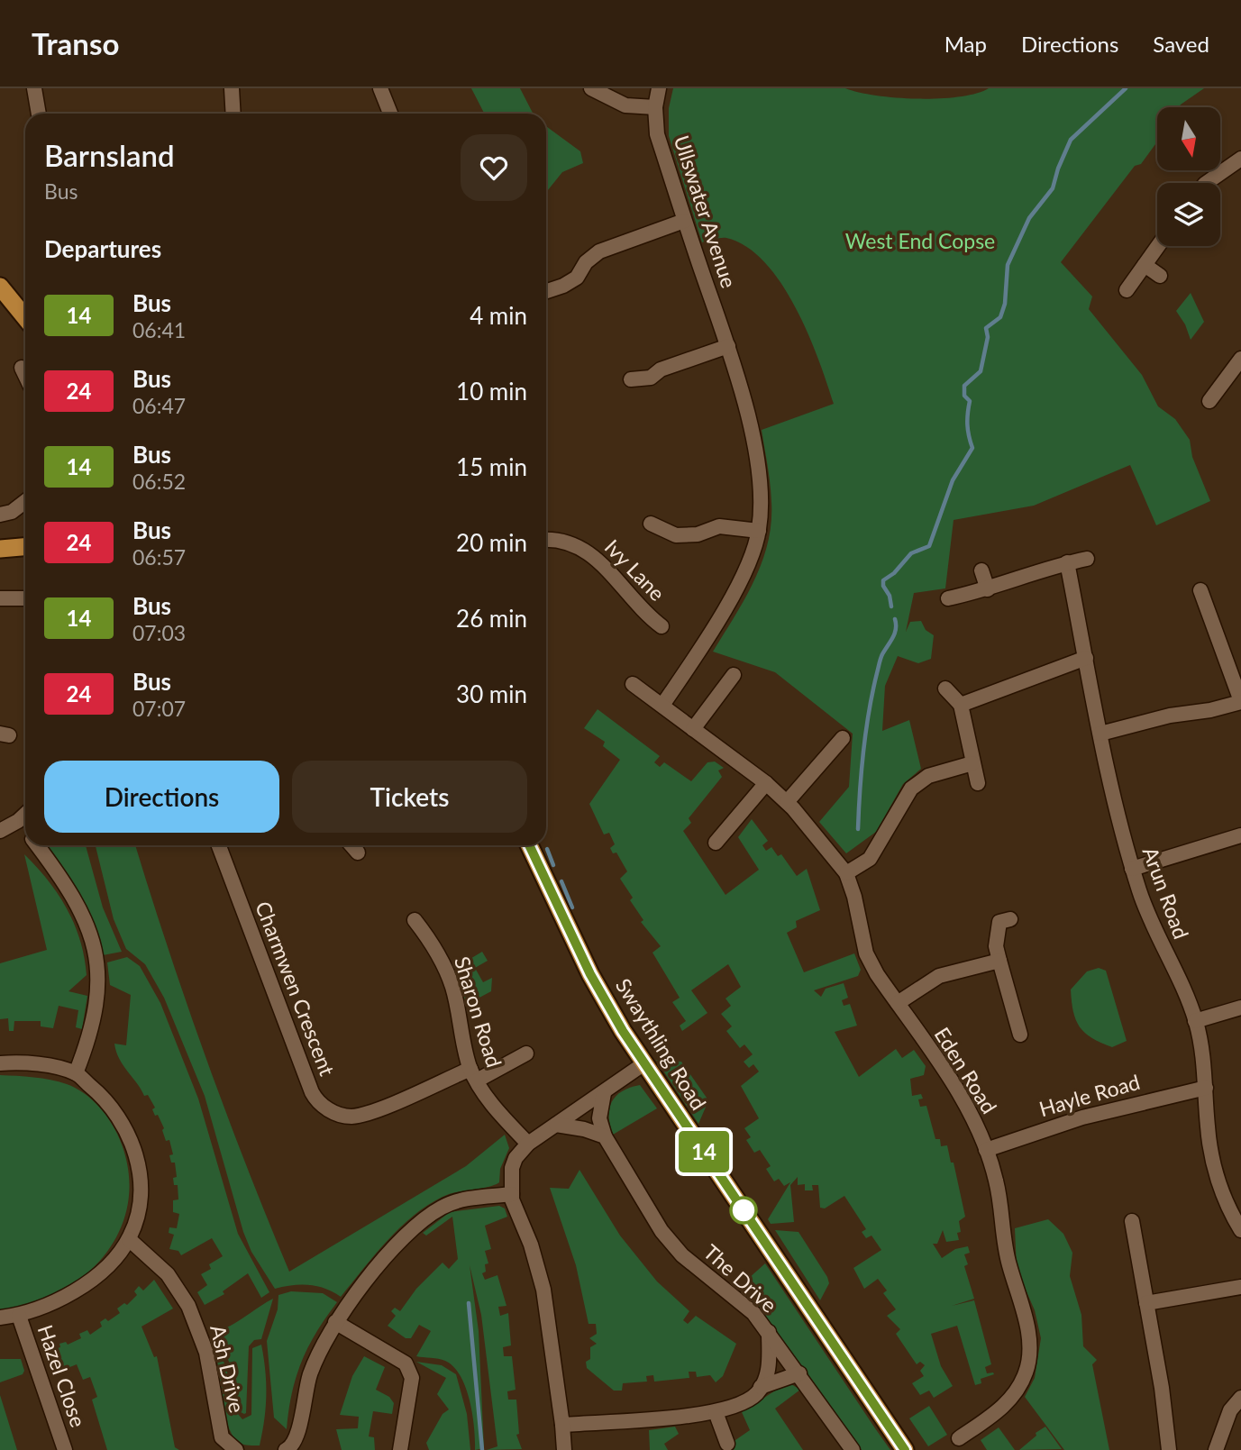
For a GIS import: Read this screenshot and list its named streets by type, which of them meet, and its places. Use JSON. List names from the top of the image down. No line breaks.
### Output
{"streets":{"main road":["Swaythling Road"],"street":["Ullswater Avenue","Ivy Lane","Arun Road","Charmwen Crescent","Sharon Road","Eden Road","Hayle Road","The Drive","Ash Drive","Hazel Close"]},"crossings":[["Ullswater Avenue","Eden Road"],["Arun Road","Hayle Road"],["Charmwen Crescent","Sharon Road"],["Eden Road","Hayle Road"]],"parks":["West End Copse"],"lines":["bus line 14"],"north":"bottom","page":{"header":"Transo","nav":["Map","Directions","Saved"],"on_map":"14","heading":[["Barnsland","Bus"],"Departures"],"list":[{"mark":"14","name":"Bus","note":"06:41","value":"4 min"},{"mark":"24","name":"Bus","note":"06:47","value":"10 min"},{"mark":"14","name":"Bus","note":"06:52","value":"15 min"},{"mark":"24","name":"Bus","note":"06:57","value":"20 min"},{"mark":"14","name":"Bus","note":"07:03","value":"26 min"},{"mark":"24","name":"Bus","note":"07:07","value":"30 min"}],"buttons":["Directions","Tickets"]}}
